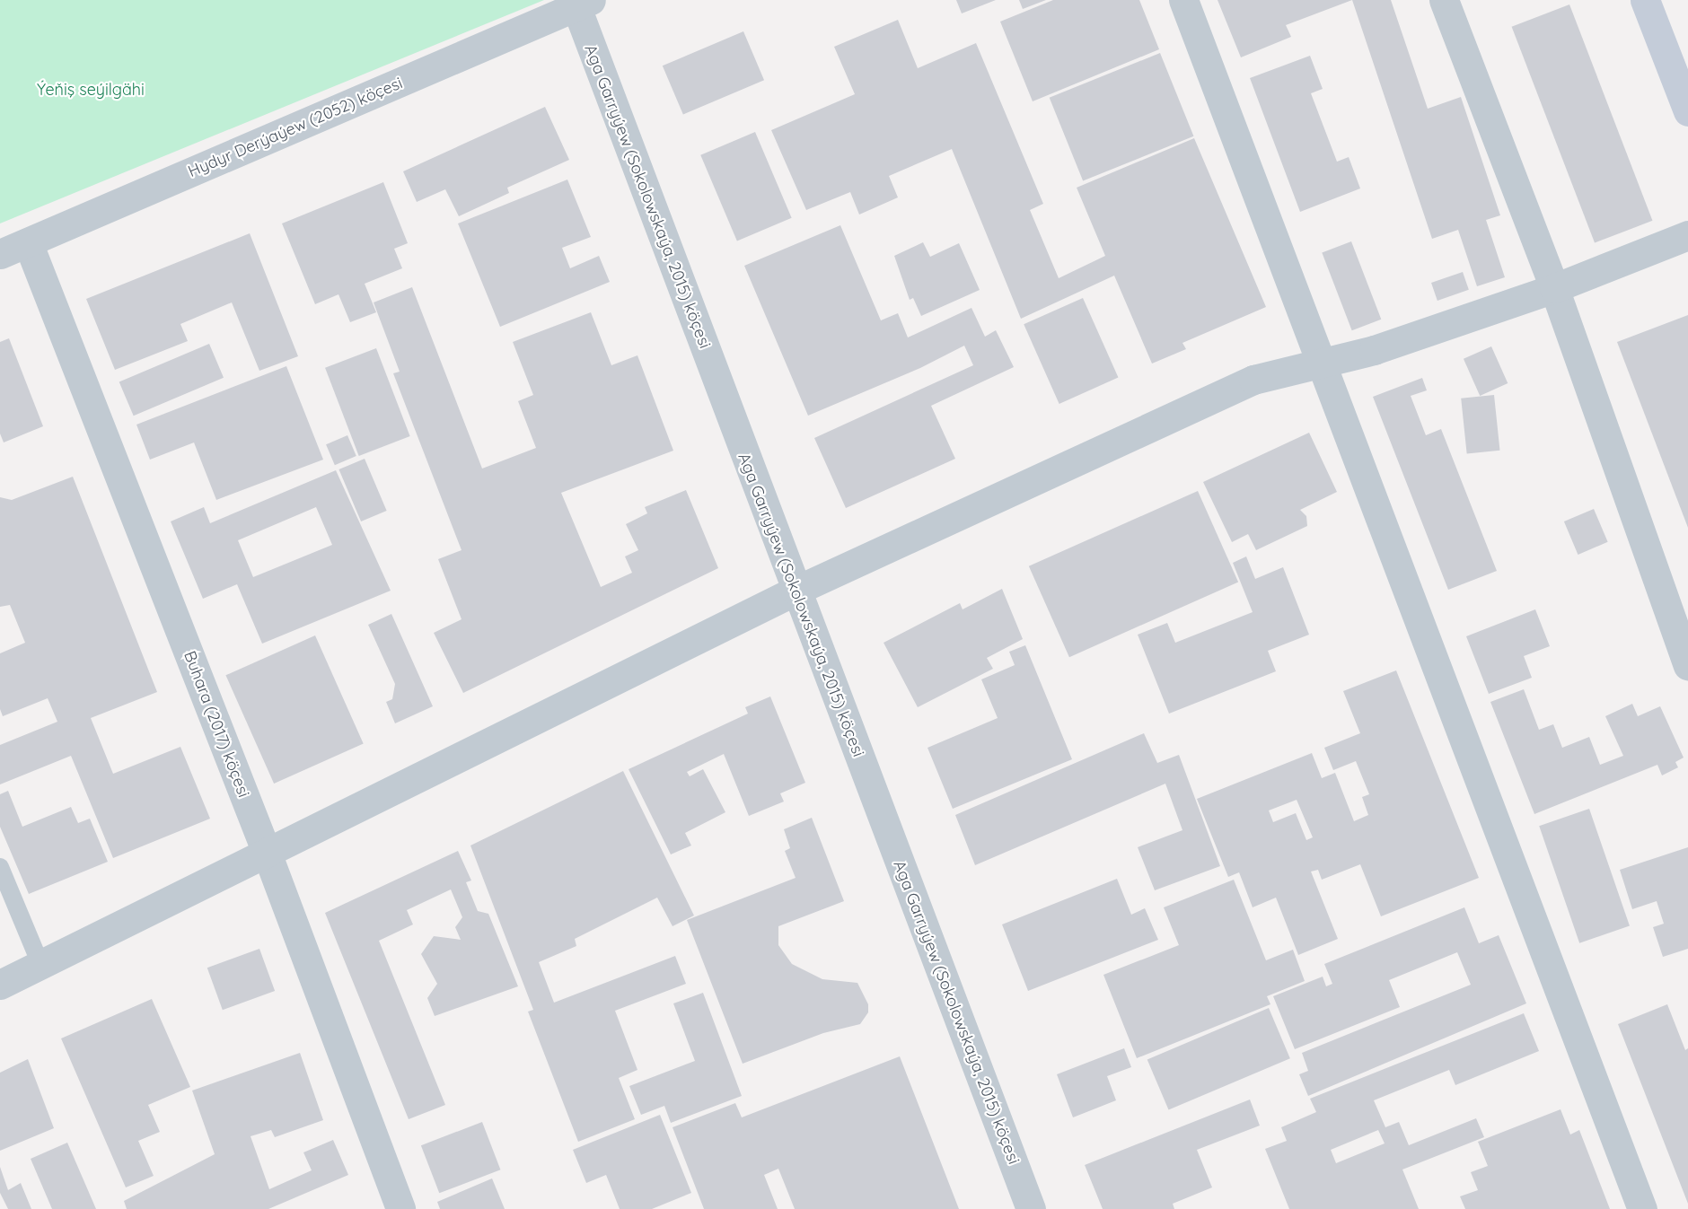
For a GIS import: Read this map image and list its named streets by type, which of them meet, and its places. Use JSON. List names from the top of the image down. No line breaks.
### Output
{"streets":{"street":["Hydyr Derýaýew (2052) köçesi","Aga Garryýew (Sokolowskaýa, 2015) köçesi","Buhara (2017) köçesi"]},"crossings":[["Hydyr Derýaýew (2052) köçesi","Aga Garryýew (Sokolowskaýa, 2015) köçesi"],["Hydyr Derýaýew (2052) köçesi","Buhara (2017) köçesi"]],"parks":["Ýeňiş seýilgähi"]}
